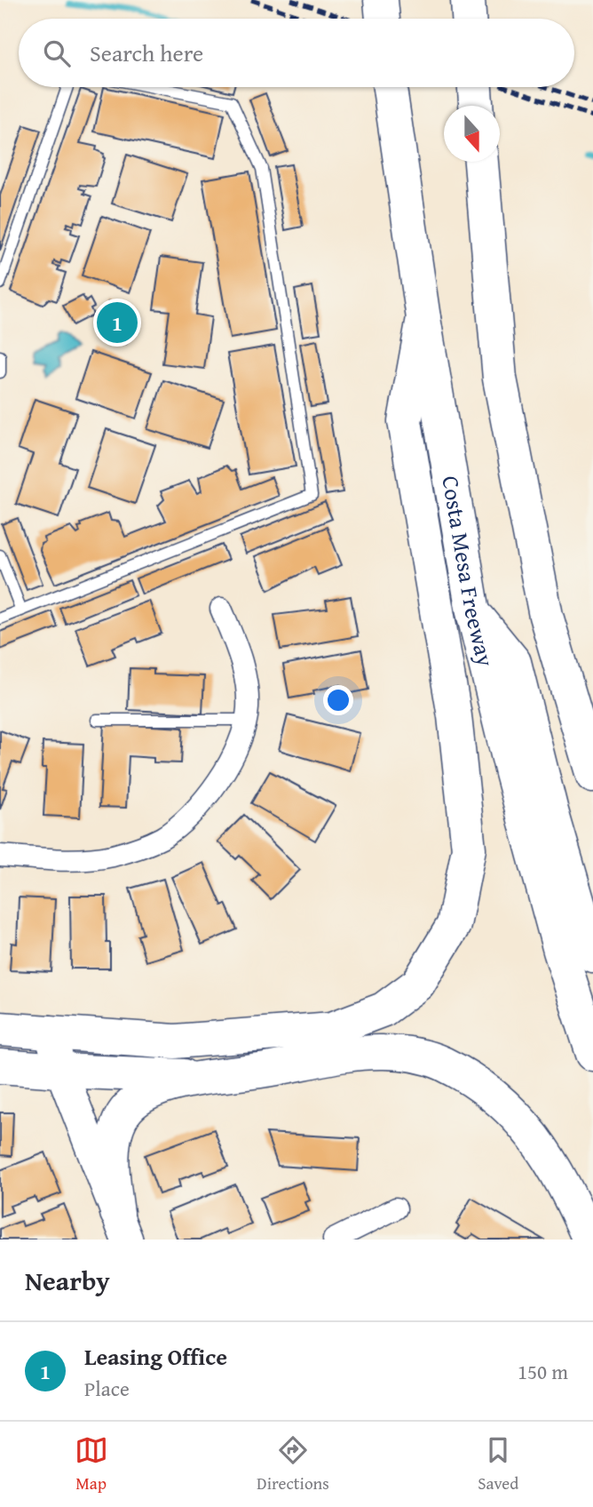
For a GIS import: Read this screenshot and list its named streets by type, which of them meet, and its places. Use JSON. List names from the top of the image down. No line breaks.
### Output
{"streets":{"main road":["Costa Mesa Freeway"]},"north":"bottom","page":{"search":"Search here","pins":"1","heading":"Nearby","list":[{"mark":"1","name":"Leasing Office","note":"Place","value":"150 m"}],"nav":["Map","Directions","Saved"]}}
